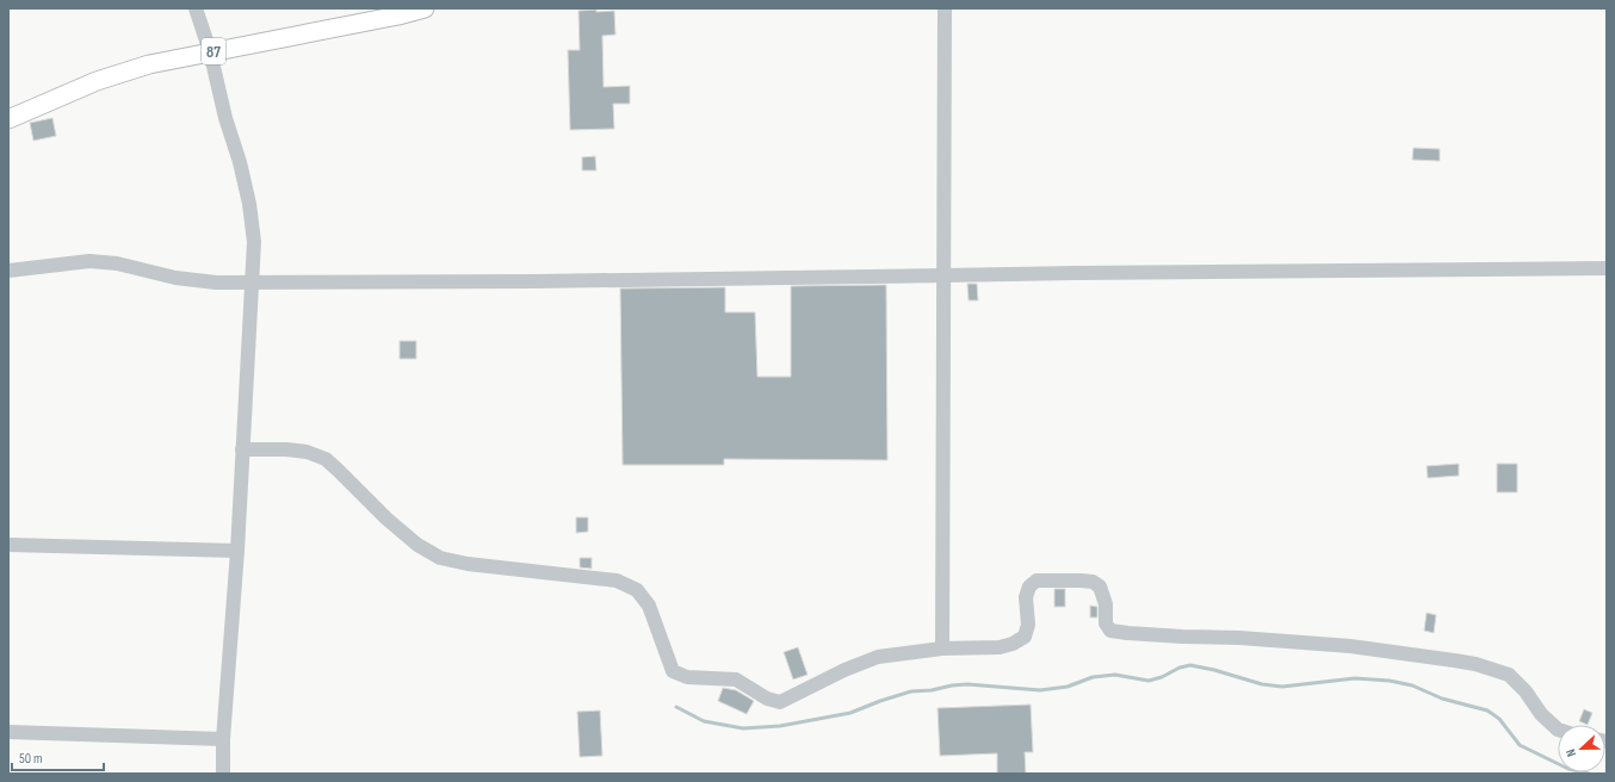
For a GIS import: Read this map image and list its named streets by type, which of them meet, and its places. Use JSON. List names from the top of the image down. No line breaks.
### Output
{"streets":{"main road":["87"]},"scale_bar":"50 m","north":"left"}
